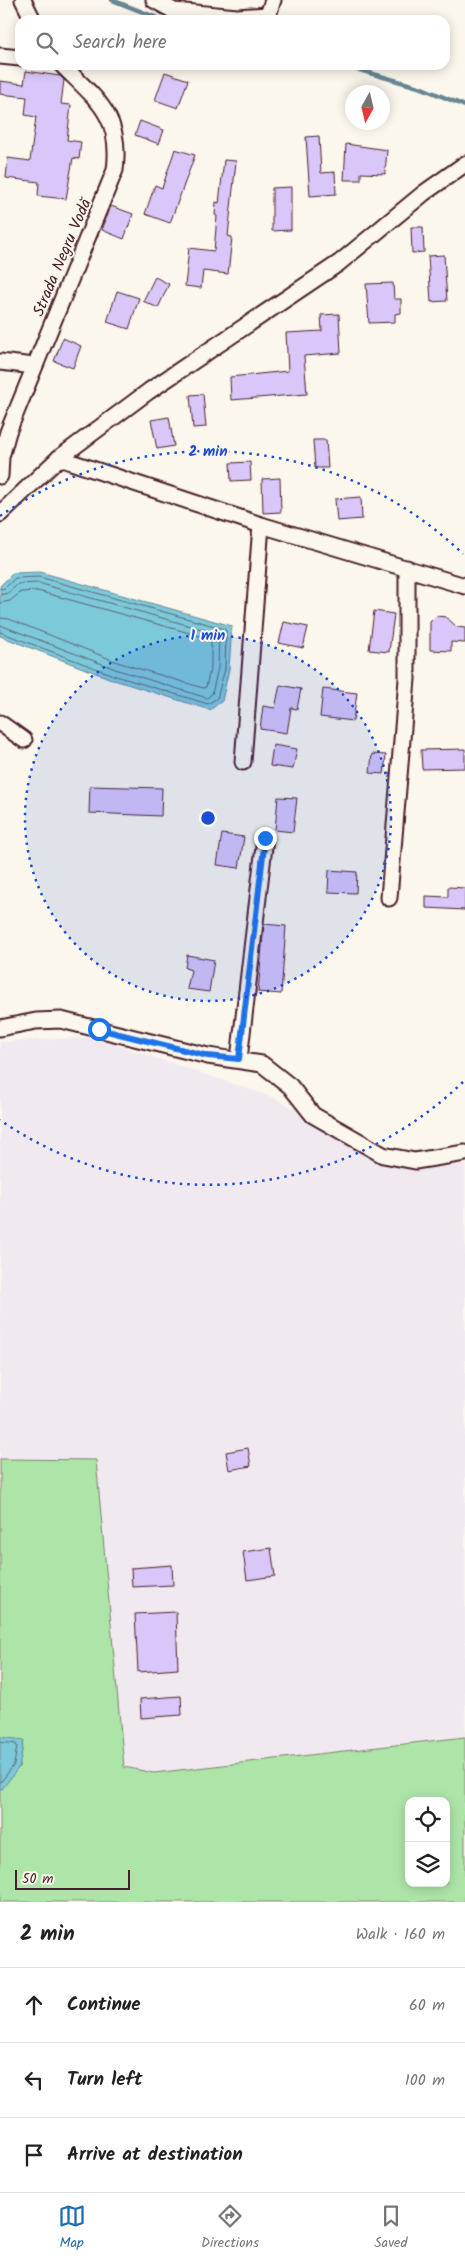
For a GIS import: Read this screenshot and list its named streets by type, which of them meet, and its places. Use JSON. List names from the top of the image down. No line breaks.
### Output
{"streets":{"street":["Strada Negru Vodă"]},"scale_bar":"50 m","north":"bottom","page":{"search":"Search here","scale":"50 m","heading":["2 min","Walk · 160 m"],"list":[["Continue","60 m"],["Turn left","100 m"],"Arrive at destination"],"nav":["Map","Directions","Saved"]},"rings":["2 min","1 min"]}
